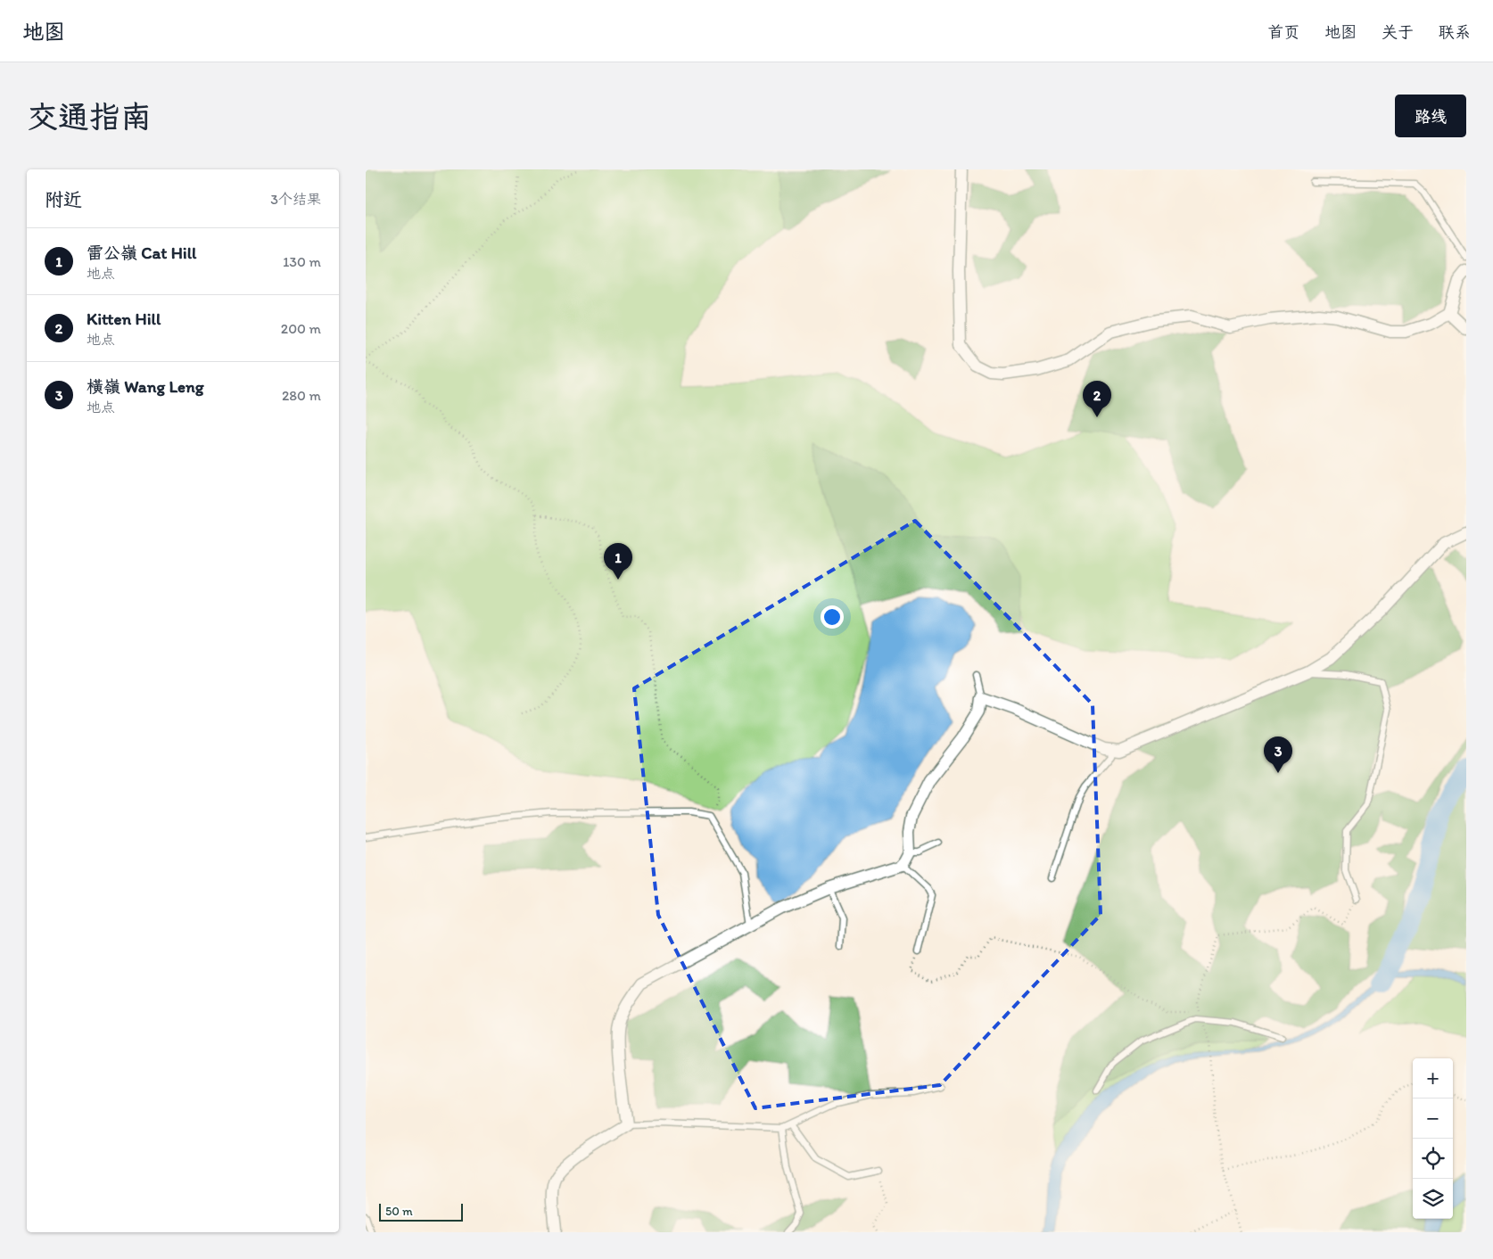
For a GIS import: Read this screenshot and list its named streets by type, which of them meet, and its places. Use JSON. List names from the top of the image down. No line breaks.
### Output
{"scale_bar":"50 m","page":{"header":"地图","nav":["首页","地图","关于","联系"],"buttons":"路线","title":"交通指南","heading":["附近","3个结果"],"list":[{"mark":"1","name":"雷公嶺 Cat Hill","note":"地点","value":"130 m"},{"mark":"2","name":"Kitten Hill","note":"地点","value":"200 m"},{"mark":"3","name":"橫嶺 Wang Leng","note":"地点","value":"280 m"}],"pins":["2","1","3"],"map_buttons":["+","−"],"scale":"50 m"}}
